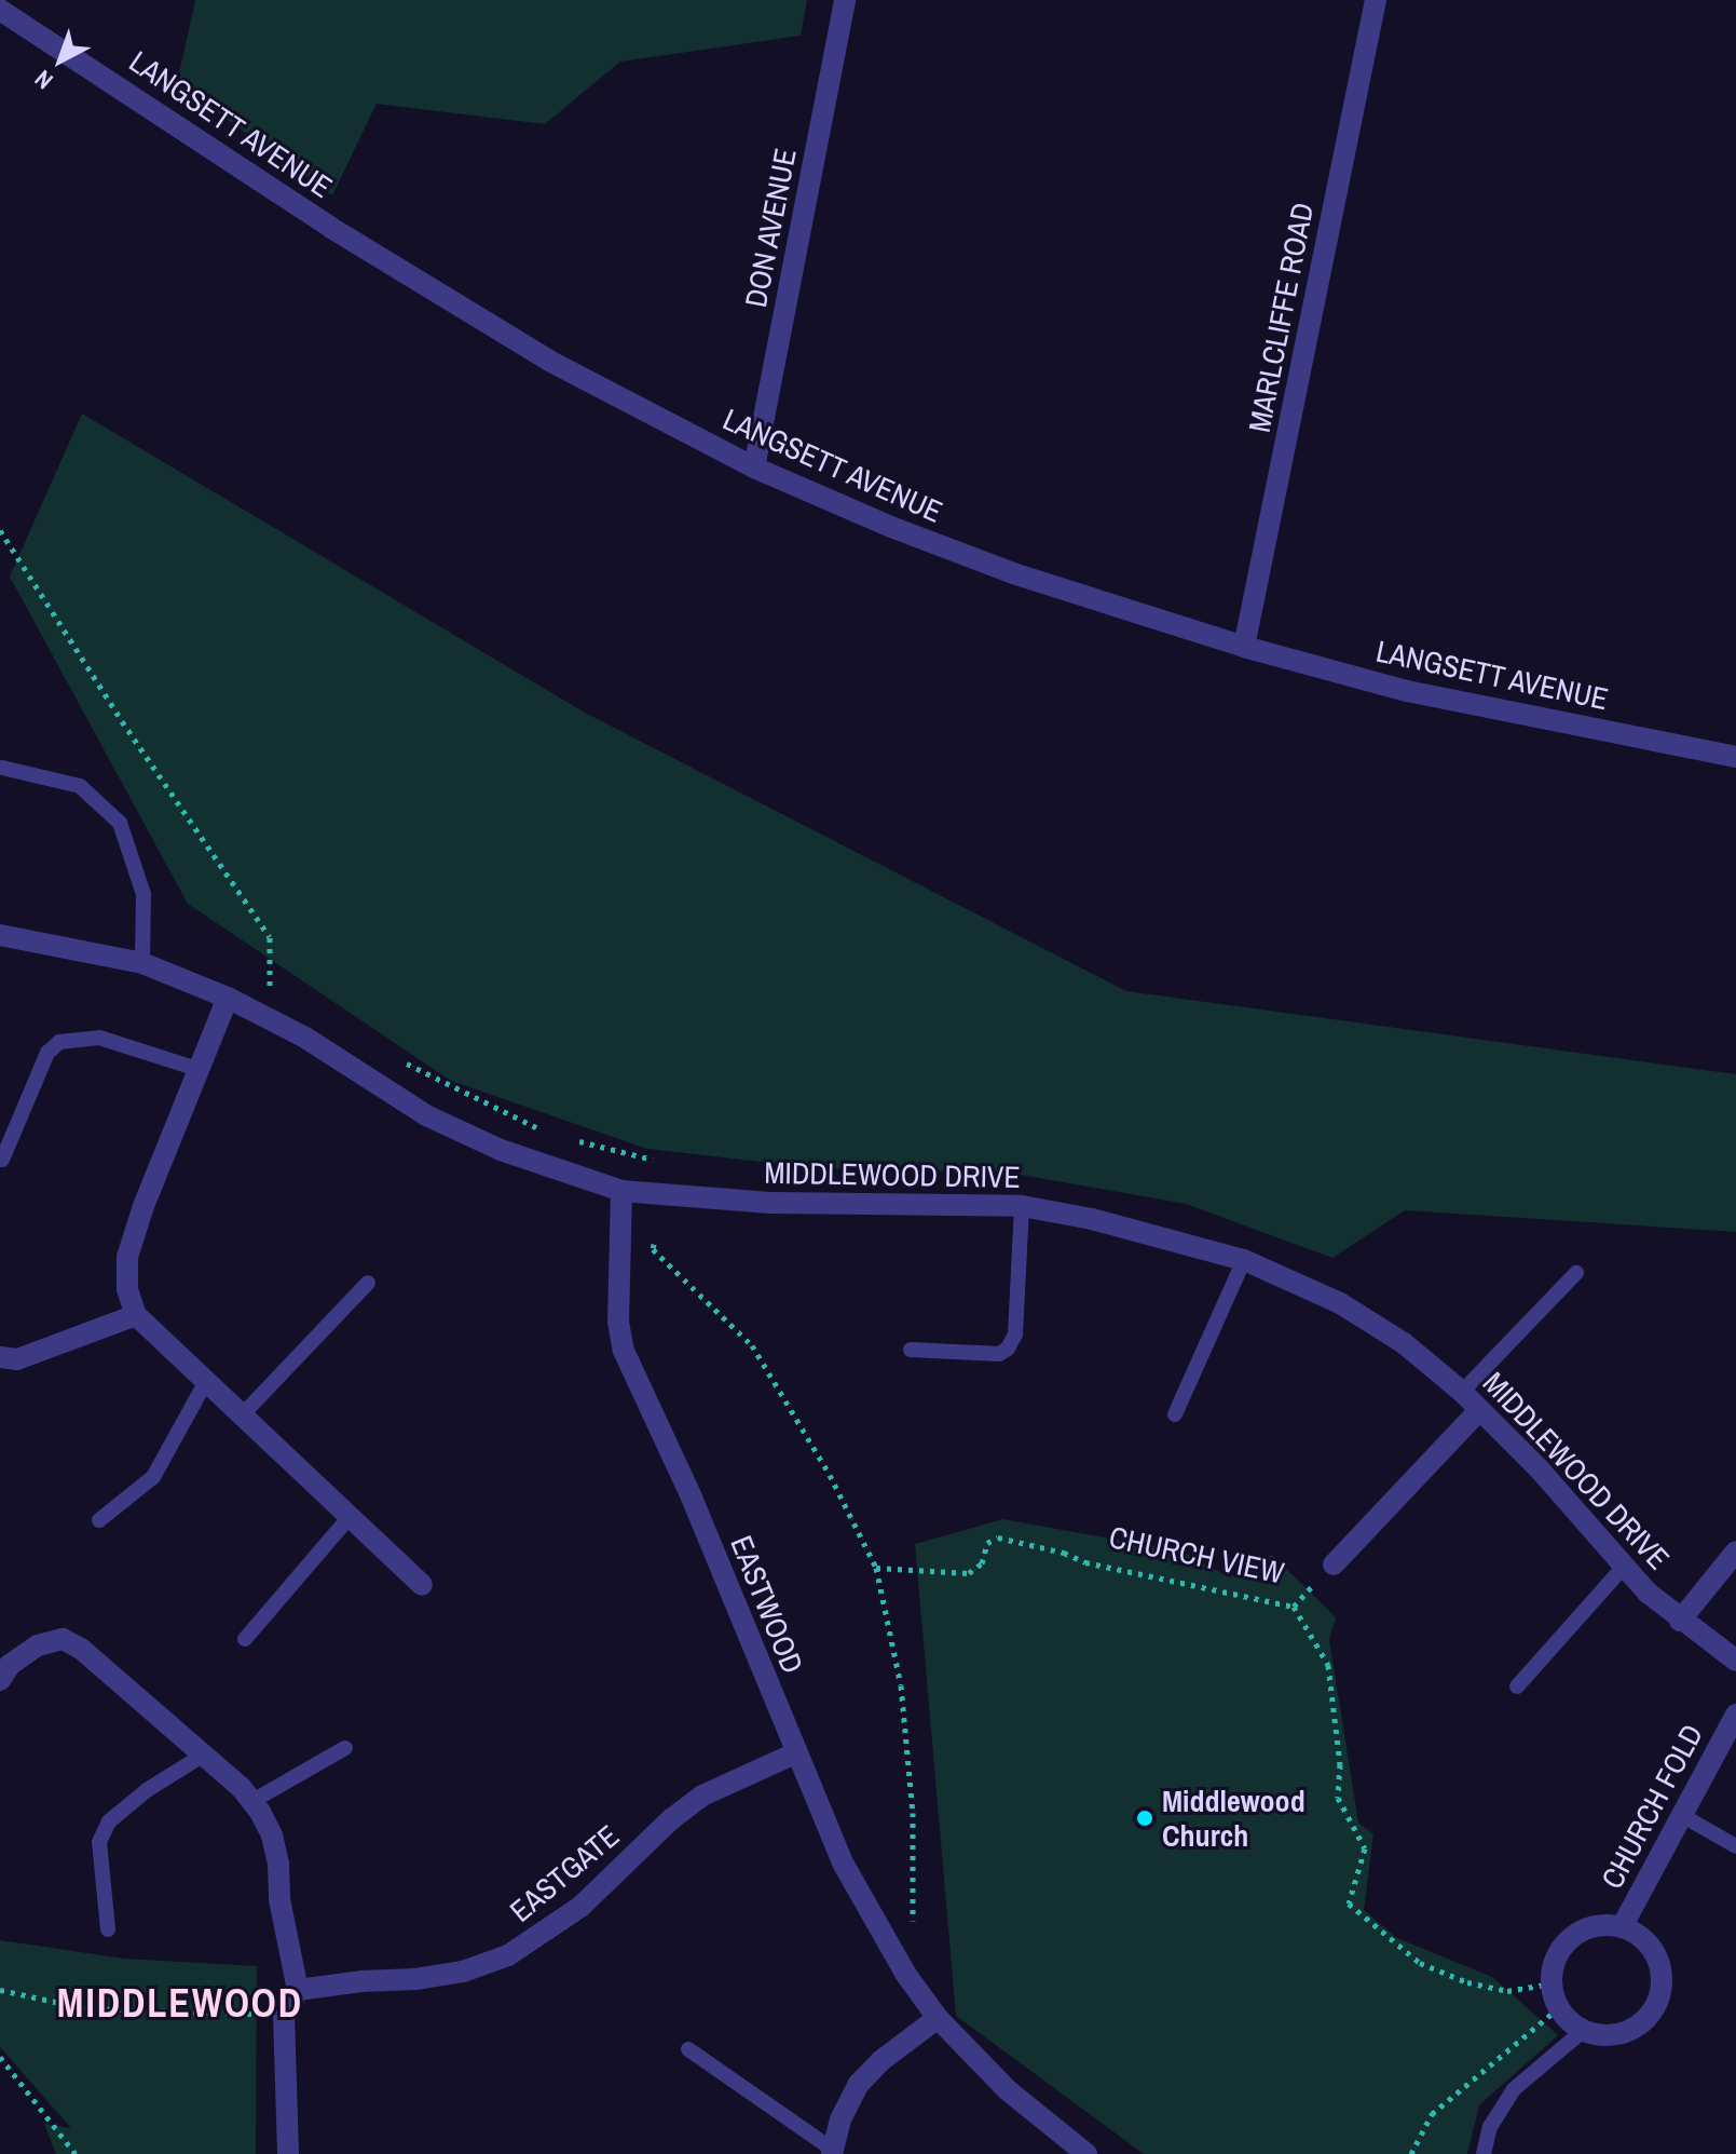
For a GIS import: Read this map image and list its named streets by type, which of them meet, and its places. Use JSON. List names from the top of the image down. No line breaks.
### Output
{"streets":{"street":["LANGSETT AVENUE","DON AVENUE","MARLCLIFFE ROAD","MIDDLEWOOD DRIVE","EASTWOOD","CHURCH FOLD","EASTGATE"],"path":["CHURCH VIEW"]},"crossings":[["LANGSETT AVENUE","DON AVENUE"],["LANGSETT AVENUE","MARLCLIFFE ROAD"],["MIDDLEWOOD DRIVE","EASTWOOD"],["CHURCH VIEW","CHURCH FOLD"],["EASTWOOD","EASTGATE"]],"districts":["MIDDLEWOOD"],"places":["Middlewood Church"],"north":"bottom left"}
